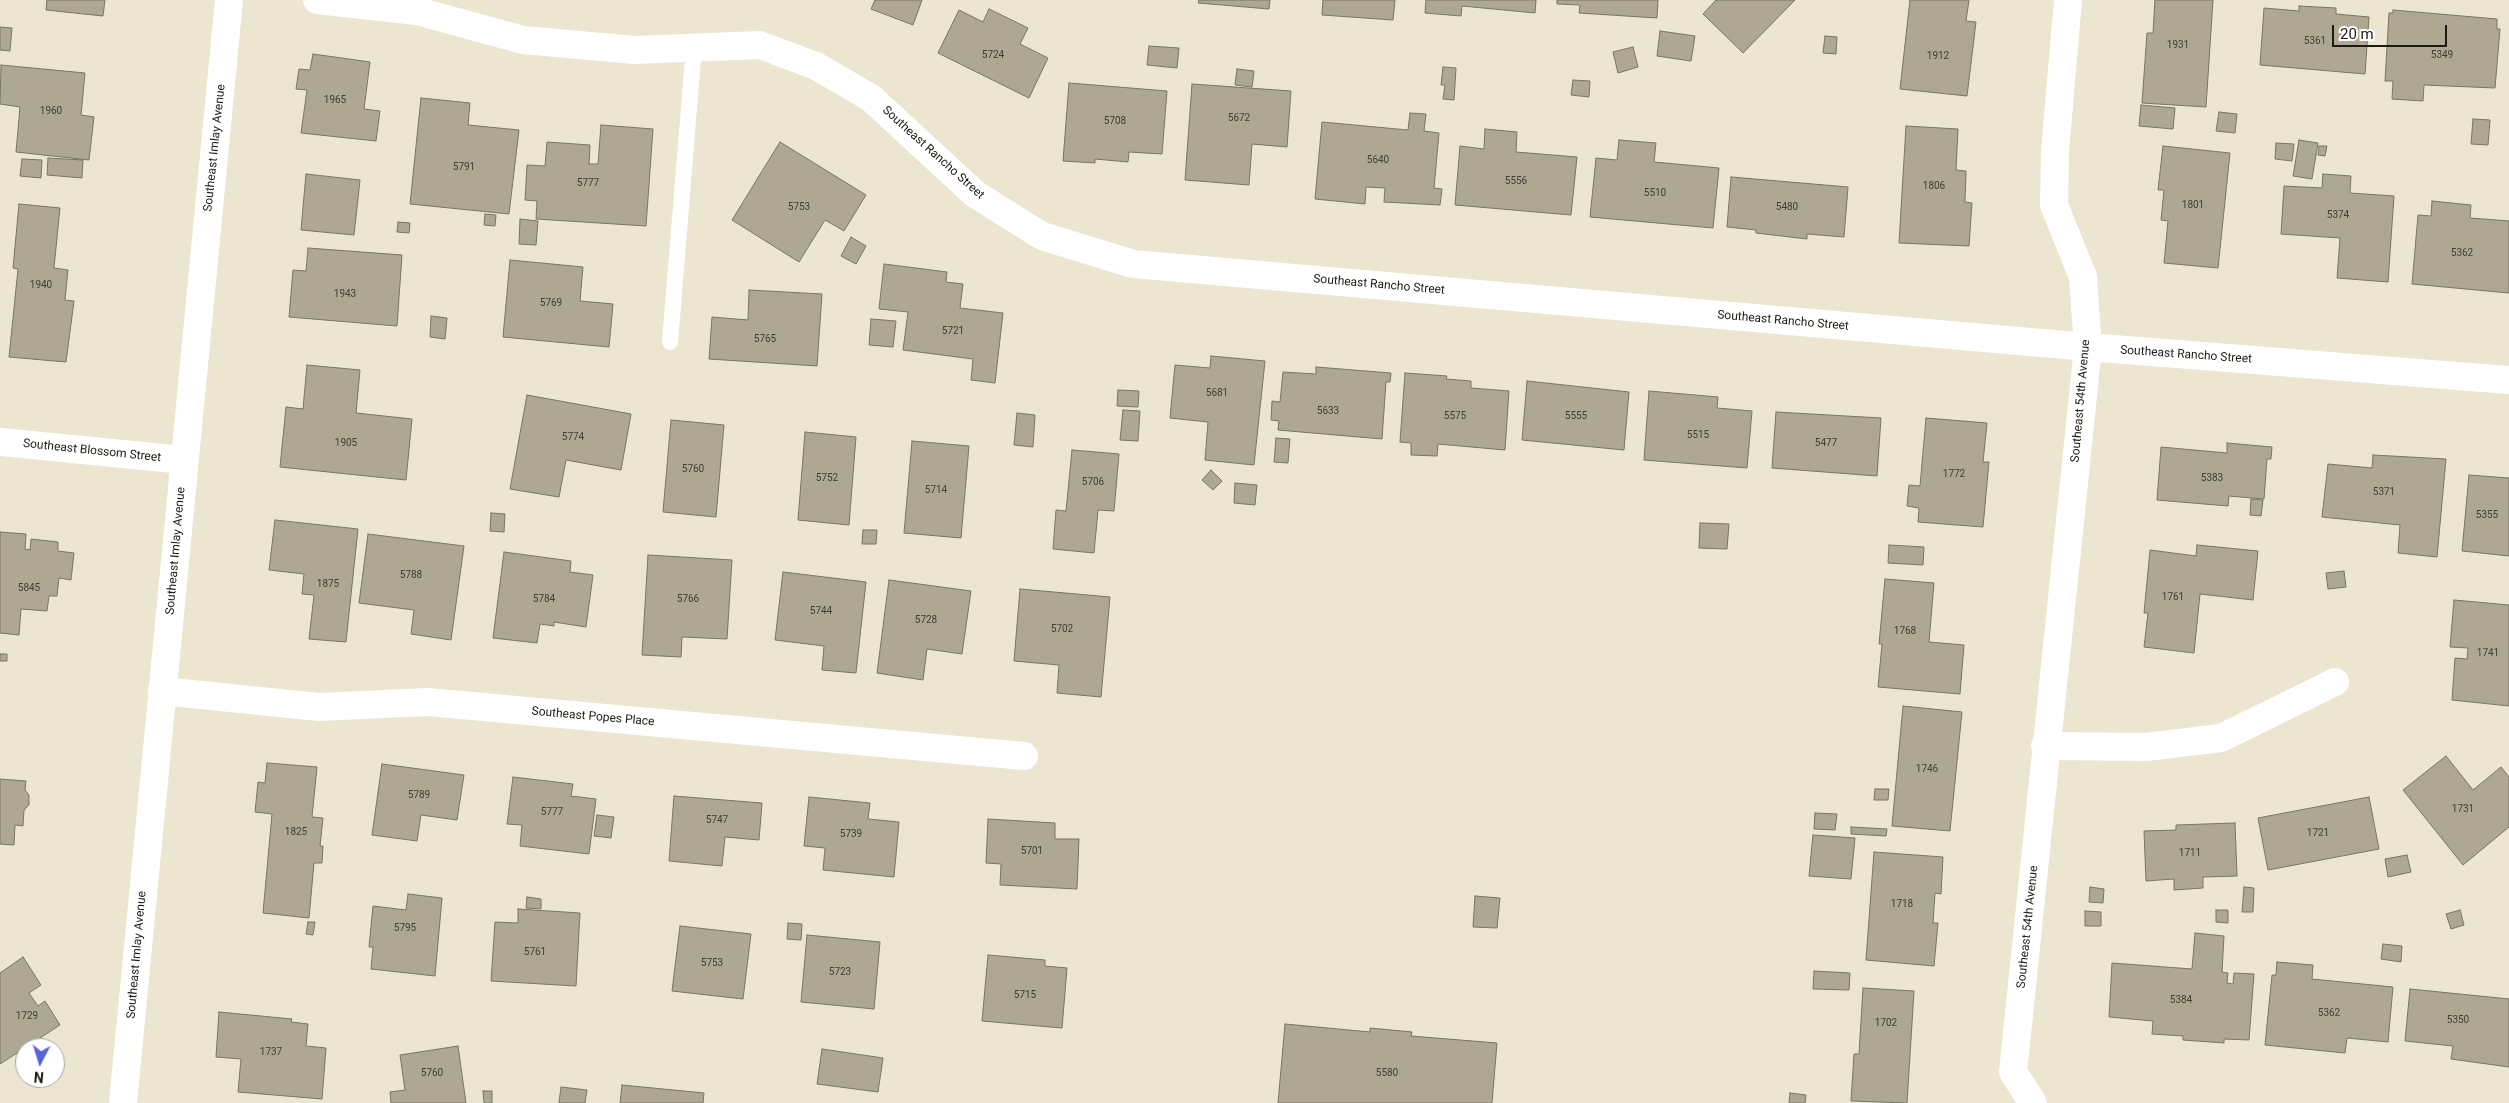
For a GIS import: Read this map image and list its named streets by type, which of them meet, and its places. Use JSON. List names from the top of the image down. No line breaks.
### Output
{"streets":{"street":["Southeast Imlay Avenue","Southeast Rancho Street","Southeast 54th Avenue","Southeast Blossom Street","Southeast Popes Place"]},"crossings":[["Southeast Imlay Avenue","Southeast Blossom Street"],["Southeast Imlay Avenue","Southeast Popes Place"],["Southeast Rancho Street","Southeast 54th Avenue"]],"house_numbers":["5361","1931","5724","5349","1912","1965","1960","5672","5708","5640","5791","5556","5777","1806","5510","1801","5753","5480","5374","5362","1940","1943","5769","5721","5765","5681","5633","5575","5555","5515","5774","1905","5477","5760","1772","5752","5383","5706","5714","5371","5355","5788","1875","5845","1761","5784","5766","5744","5728","5702","1768","1741","1746","5789","1731","5777","5747","1825","1721","5739","5701","1711","1718","5795","5761","5753","5723","5715","5384","5362","1729","5350","1702","1737","5760","5580"],"scale_bar":"20 m","north":"bottom"}
